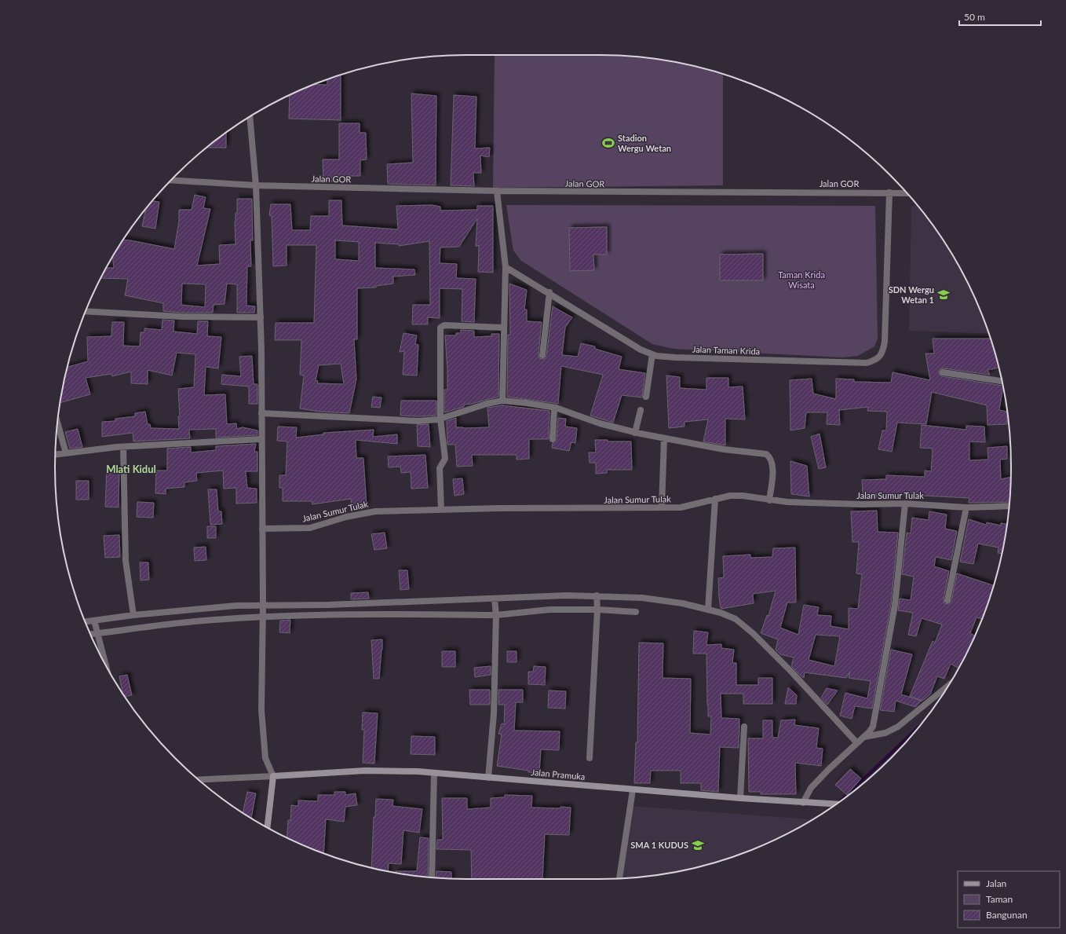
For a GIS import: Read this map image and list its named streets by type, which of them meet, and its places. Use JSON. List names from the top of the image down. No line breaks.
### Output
{"streets":{"main road":["Jalan Pramuka"],"street":["Jalan GOR","Jalan Taman Krida","Jalan Sumur Tulak"]},"crossings":[["Jalan GOR","Jalan Taman Krida"]],"districts":["Mlati Kidul"],"parks":["Taman Krida Wisata"],"places":{"sports":["Stadion Wergu Wetan"],"school or university":["SDN Wergu Wetan 1","SMA 1 KUDUS"]},"legend":["Jalan","Taman","Bangunan"],"scale_bar":"50 m"}
